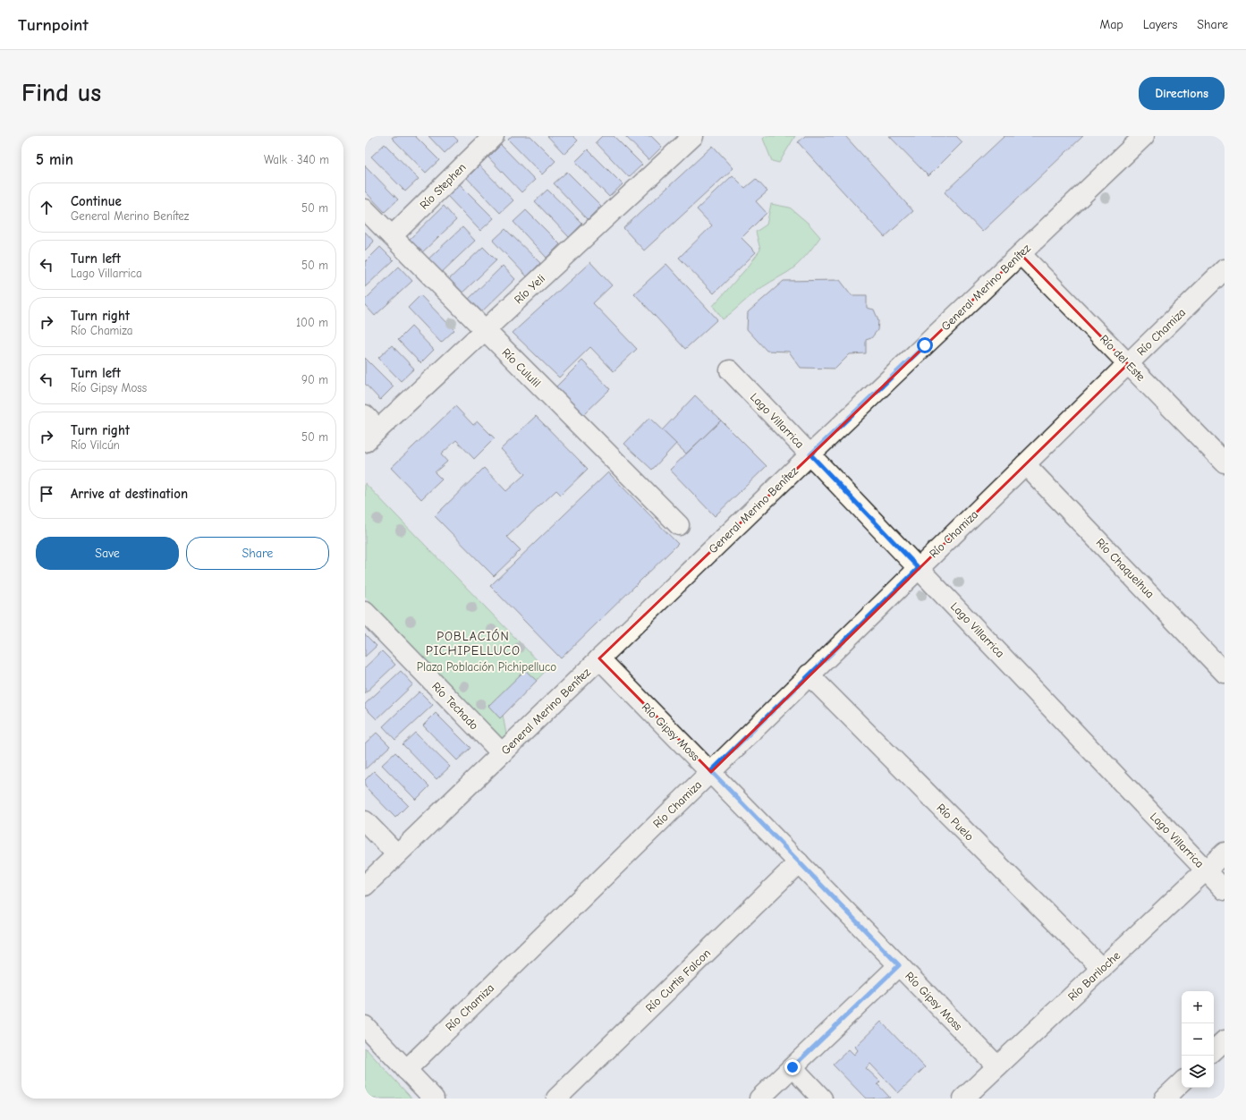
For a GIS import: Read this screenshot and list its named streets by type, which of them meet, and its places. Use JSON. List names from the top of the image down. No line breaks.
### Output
{"streets":{"street":["Río Stephen","General Merino Benítez","Río Yeli","Río Chamiza","Río del Este","Río Cululil","Lago Villarrica","Río Chaqueihua","Río Techado","Río Gipsy Moss","Río Puelo","Río Bariloche","Río Curtis Falcon"]},"crossings":[["Río Stephen","Río Cululil"],["General Merino Benítez","Río del Este"],["General Merino Benítez","Lago Villarrica"],["General Merino Benítez","Río Techado"],["General Merino Benítez","Río Gipsy Moss"],["Río Yeli","Río Cululil"],["Río Chamiza","Río del Este"],["Río Chamiza","Lago Villarrica"],["Río Chamiza","Río Chaqueihua"],["Río Chamiza","Río Gipsy Moss"],["Río Chamiza","Río Puelo"],["Lago Villarrica","Río Bariloche"],["Río Gipsy Moss","Río Bariloche"],["Río Gipsy Moss","Río Curtis Falcon"],["Río Puelo","Río Bariloche"]],"districts":["POBLACIÓN PICHIPELLUCO"],"parks":["Plaza Población Pichipelluco"],"page":{"header":"Turnpoint","nav":["Map","Layers","Share"],"buttons":["Directions",["Save","Share"]],"title":"Find us","heading":["5 min","Walk · 340 m"],"list":[["Continue","General Merino Benítez","50 m"],["Turn left","Lago Villarrica","50 m"],["Turn right","Río Chamiza","100 m"],["Turn left","Río Gipsy Moss","90 m"],["Turn right","Río Vilcún","50 m"],"Arrive at destination"],"map_buttons":["+","−"]}}
